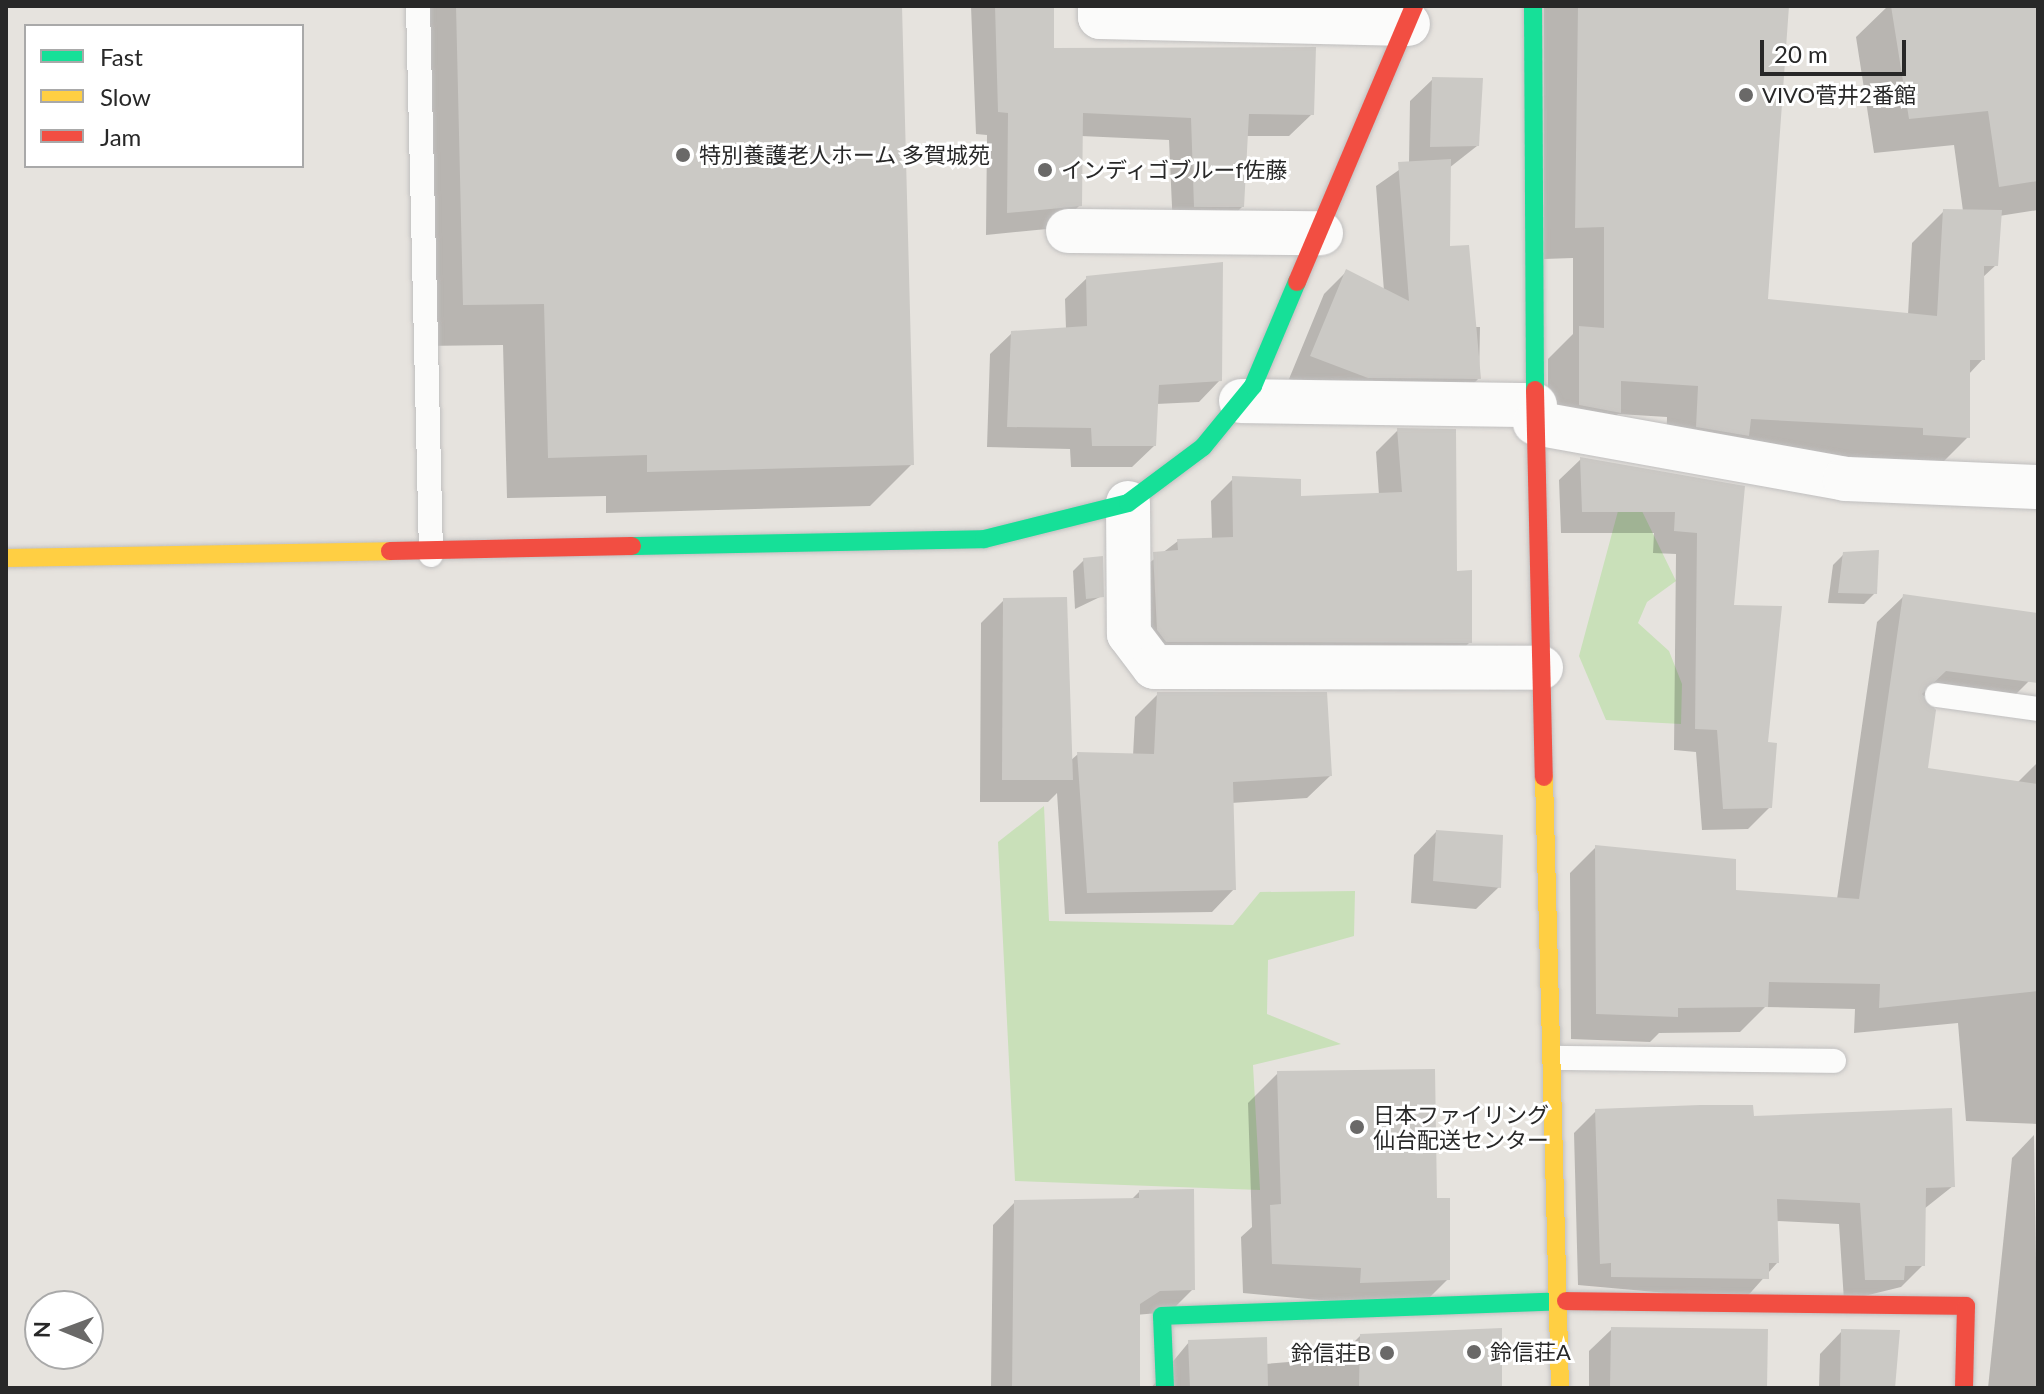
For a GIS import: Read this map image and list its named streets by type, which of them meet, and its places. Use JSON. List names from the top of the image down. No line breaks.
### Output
{"places":["VIVO菅井2番館","特別養護老人ホーム 多賀城苑","インディゴブルーf佐藤","日本ファイリング 仙台配送センター","鈴信荘A","鈴信荘B"],"legend":["Fast","Slow","Jam"],"scale_bar":"20 m","north":"left"}
